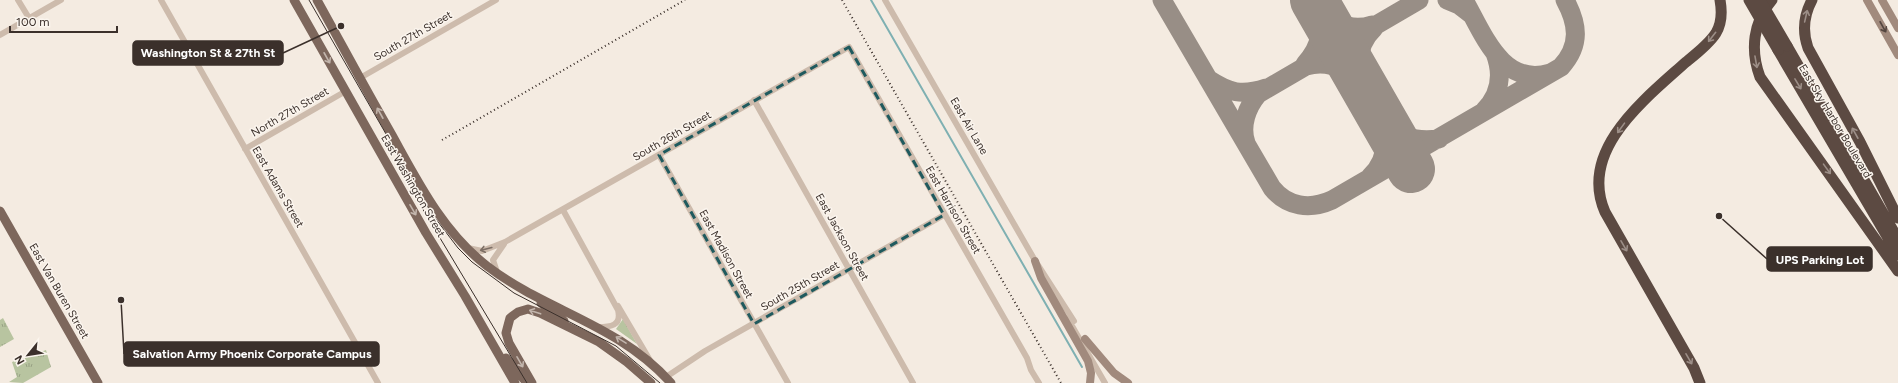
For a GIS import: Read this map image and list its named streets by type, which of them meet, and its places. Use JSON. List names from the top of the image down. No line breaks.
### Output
{"streets":{"highway":["East Sky Harbor Boulevard"],"main road":["East Washington Street","East Van Buren Street"],"street":["South 27th Street","North 27th Street","East Air Lane","South 26th Street","East Adams Street","East Harrison Street","East Jackson Street","East Madison Street","South 25th Street"]},"crossings":[["South 27th Street","East Washington Street"],["North 27th Street","East Washington Street"],["North 27th Street","East Adams Street"],["South 26th Street","East Washington Street"],["South 26th Street","East Harrison Street"],["South 26th Street","East Jackson Street"],["South 26th Street","East Madison Street"],["East Harrison Street","South 25th Street"],["East Jackson Street","South 25th Street"],["East Madison Street","South 25th Street"]],"places":["Washington St & 27th St","UPS Parking Lot","Salvation Army Phoenix Corporate Campus"],"scale_bar":"100 m","north":"bottom left"}
